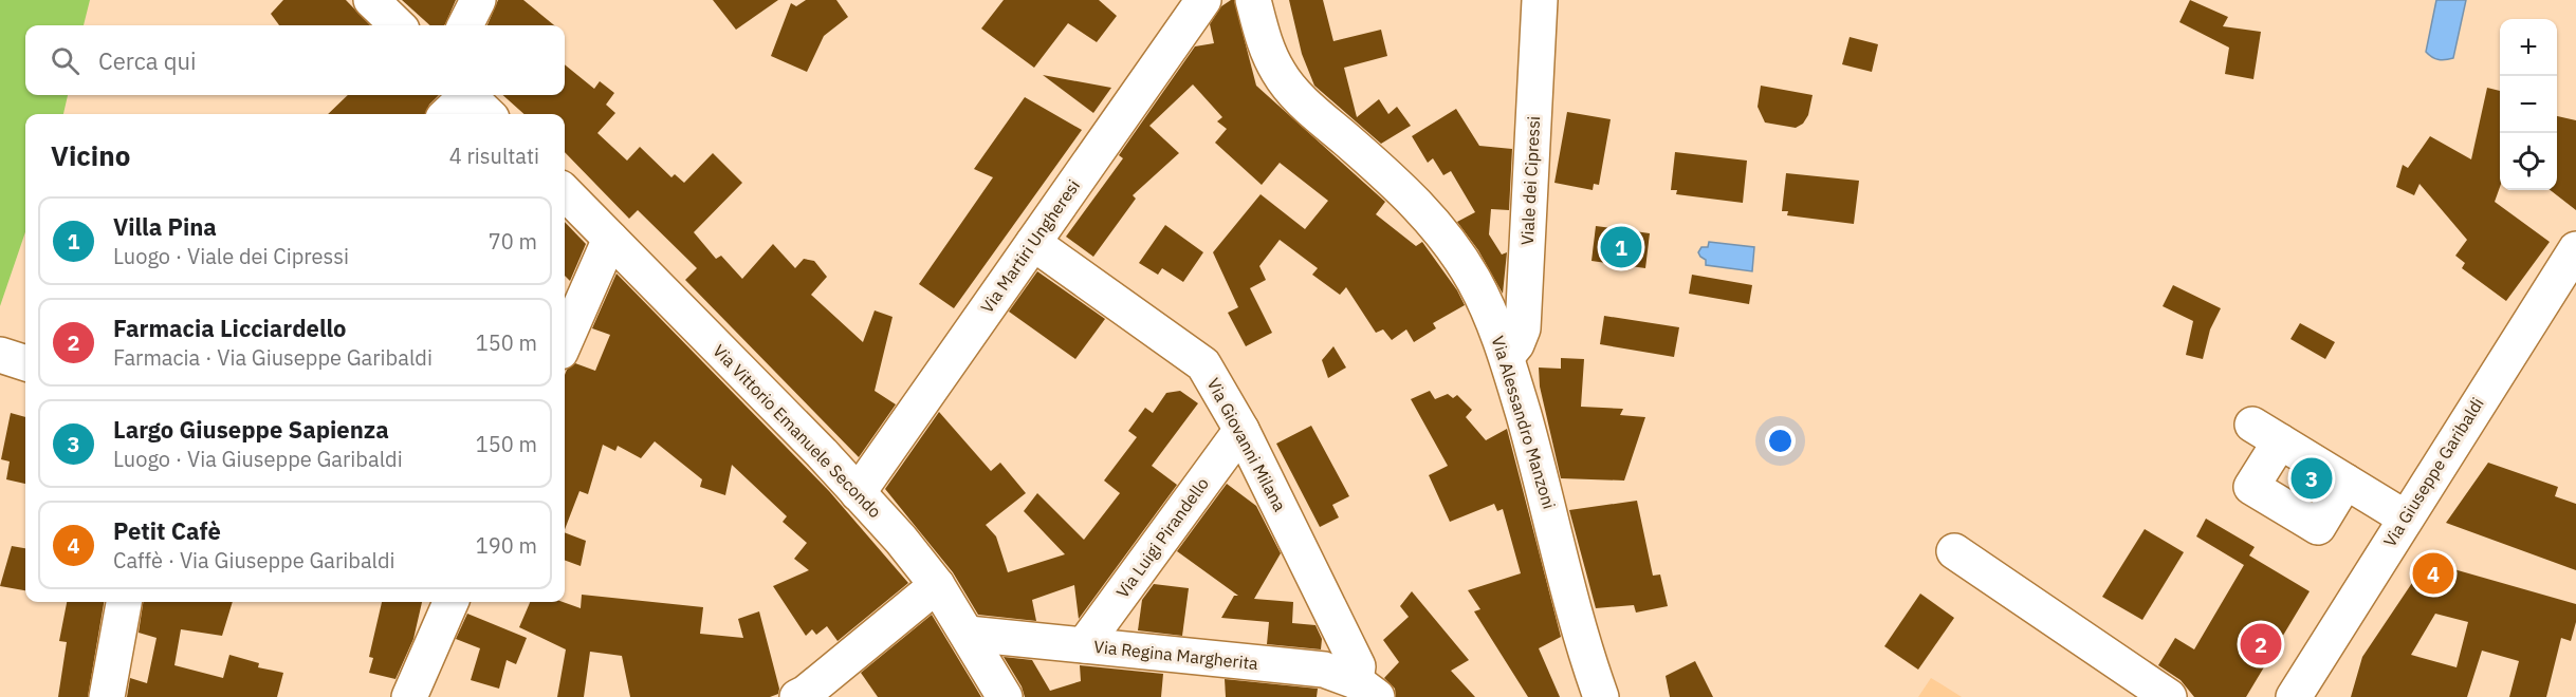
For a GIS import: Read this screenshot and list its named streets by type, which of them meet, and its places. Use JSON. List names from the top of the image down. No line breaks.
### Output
{"streets":{"street":["Viale dei Cipressi","Via Martiri Ungheresi","Via Alessandro Manzoni","Via Vittorio Emanuele Secondo","Via Giovanni Milana","Via Giuseppe Garibaldi","Via Luigi Pirandello","Via Regina Margherita"]},"crossings":[["Viale dei Cipressi","Via Alessandro Manzoni"],["Via Martiri Ungheresi","Via Vittorio Emanuele Secondo"],["Via Martiri Ungheresi","Via Giovanni Milana"],["Via Vittorio Emanuele Secondo","Via Regina Margherita"],["Via Giovanni Milana","Via Luigi Pirandello"],["Via Giovanni Milana","Via Regina Margherita"],["Via Luigi Pirandello","Via Regina Margherita"]],"page":{"map_buttons":["+","−"],"search":"Cerca qui","heading":["Vicino","4 risultati"],"list":[{"mark":"1","name":"Villa Pina","note":"Luogo · Viale dei Cipressi","value":"70 m"},{"mark":"2","name":"Farmacia Licciardello","note":"Farmacia · Via Giuseppe Garibaldi","value":"150 m"},{"mark":"3","name":"Largo Giuseppe Sapienza","note":"Luogo · Via Giuseppe Garibaldi","value":"150 m"},{"mark":"4","name":"Petit Cafè","note":"Caffè · Via Giuseppe Garibaldi","value":"190 m"}],"pins":["1","3","4","2"]}}
